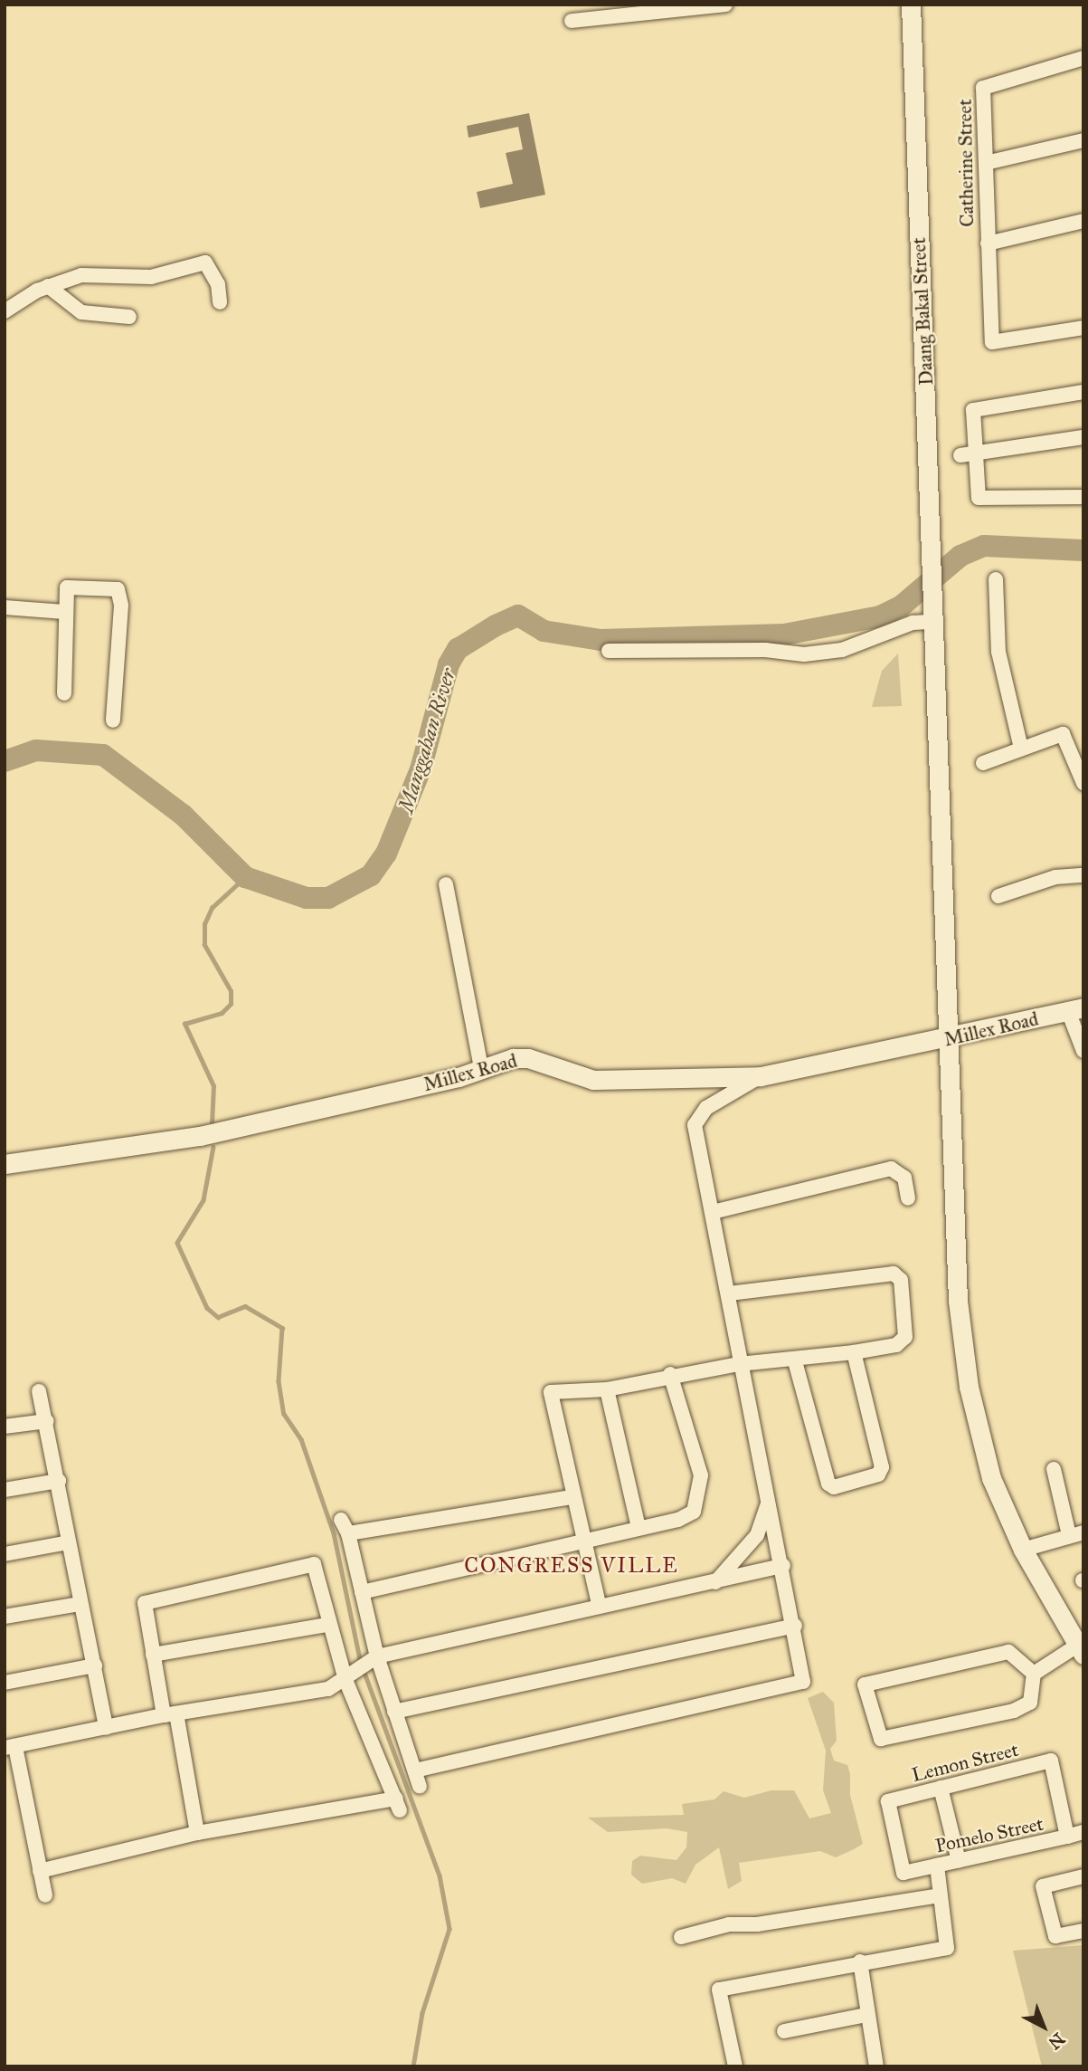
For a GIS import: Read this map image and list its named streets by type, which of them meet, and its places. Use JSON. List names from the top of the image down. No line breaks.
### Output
{"streets":{"street":["Catherine Street","Daang Bakal Street","Millex Road","Lemon Street","Pomelo Street"]},"crossings":[["Daang Bakal Street","Millex Road"],["Lemon Street","Pomelo Street"]],"districts":["CONGRESS VILLE"],"water":["Manggahan River"],"north":"bottom right"}
